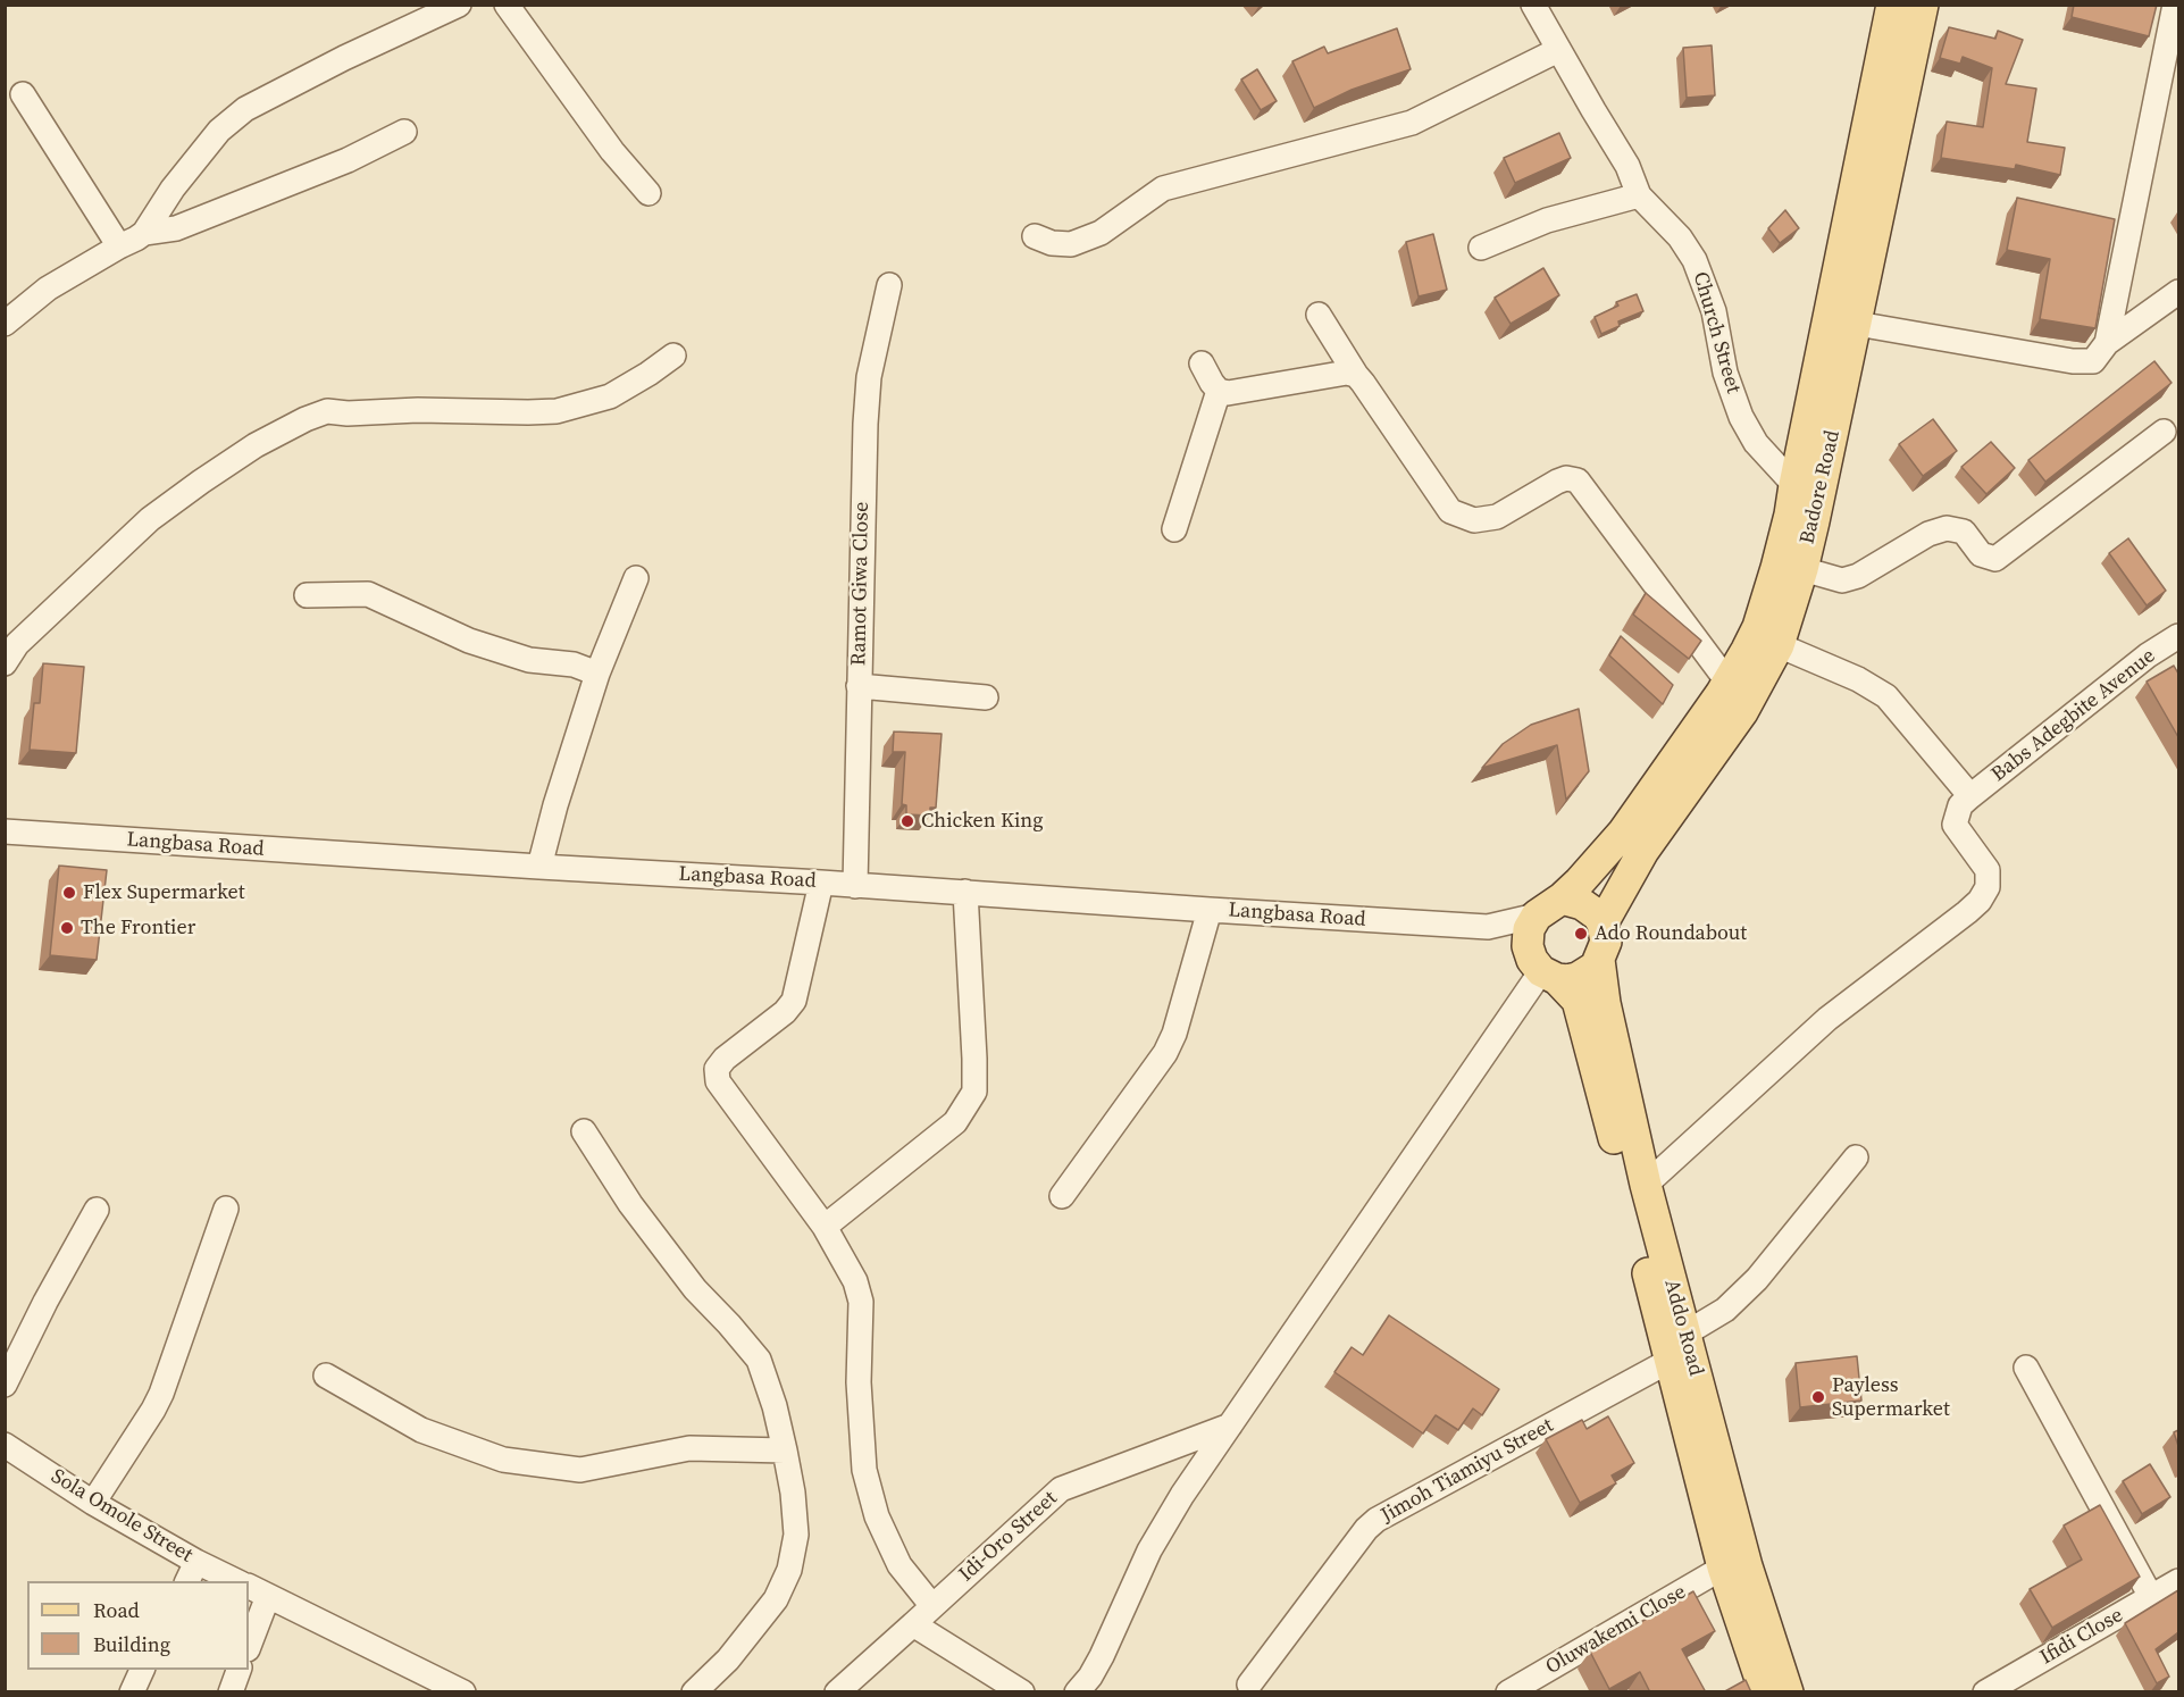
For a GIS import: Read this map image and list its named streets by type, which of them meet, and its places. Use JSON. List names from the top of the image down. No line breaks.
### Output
{"streets":{"main road":["Badore Road","Addo Road"],"street":["Church Street","Ramot Giwa Close","Babs Adegbite Avenue","Langbasa Road","Jimoh Tiamiyu Street","Sola Omole Street","Idi-Oro Street","Oluwakemi Close","Ifidi Close"]},"crossings":[["Church Street","Badore Road"],["Badore Road","Addo Road"],["Ramot Giwa Close","Langbasa Road"],["Addo Road","Jimoh Tiamiyu Street"],["Addo Road","Oluwakemi Close"]],"places":["Chicken King","Flex Supermarket","The Frontier","Ado Roundabout","Payless Supermarket"],"legend":["Road","Building"]}
